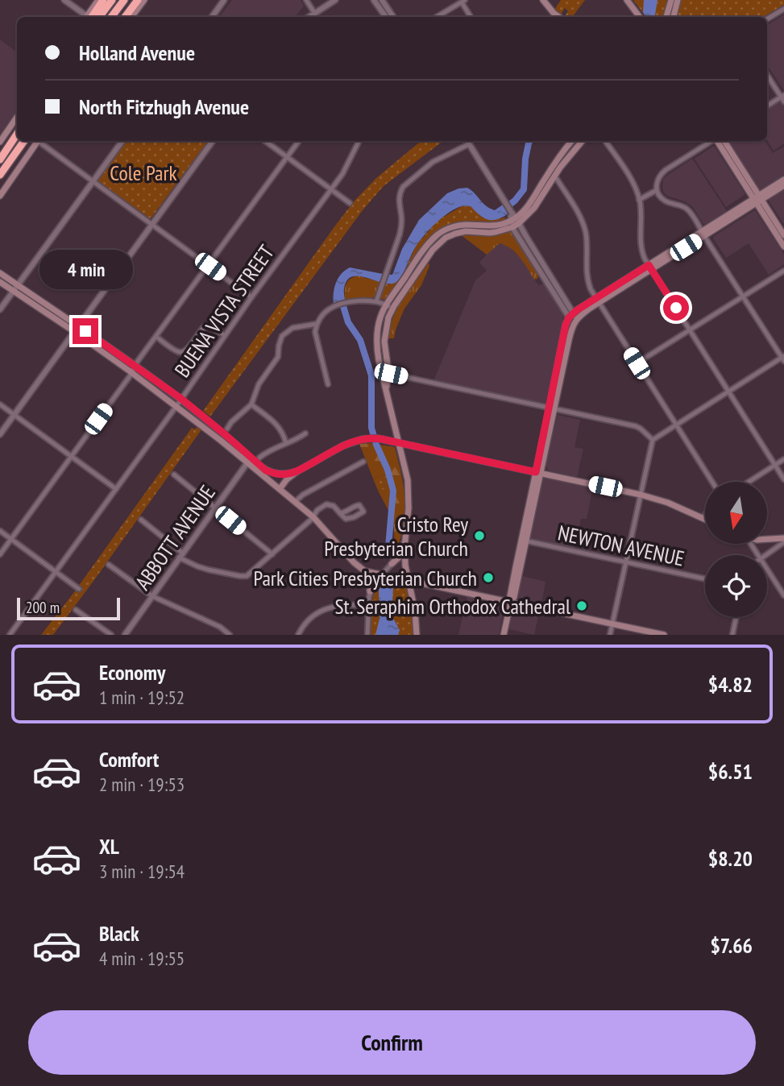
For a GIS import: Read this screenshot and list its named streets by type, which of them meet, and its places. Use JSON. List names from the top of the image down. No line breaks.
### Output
{"streets":{"street":["BUENA VISTA STREET","ABBOTT AVENUE","NEWTON AVENUE"]},"parks":["Cole Park"],"places":["Cristo Rey Presbyterian Church","Park Cities Presbyterian Church","St. Seraphim Orthodox Cathedral"],"scale_bar":"200 m","north":"bottom","page":{"banner":["Holland Avenue","North Fitzhugh Avenue"],"bubble":"4 min","scale":"200 m","list":[{"name":"Economy","note":"1 min · 19:52","value":"$4.82"},{"name":"Comfort","note":"2 min · 19:53","value":"$6.51"},{"name":"XL","note":"3 min · 19:54","value":"$8.20"},{"name":"Black","note":"4 min · 19:55","value":"$7.66"}],"buttons":"Confirm"}}
